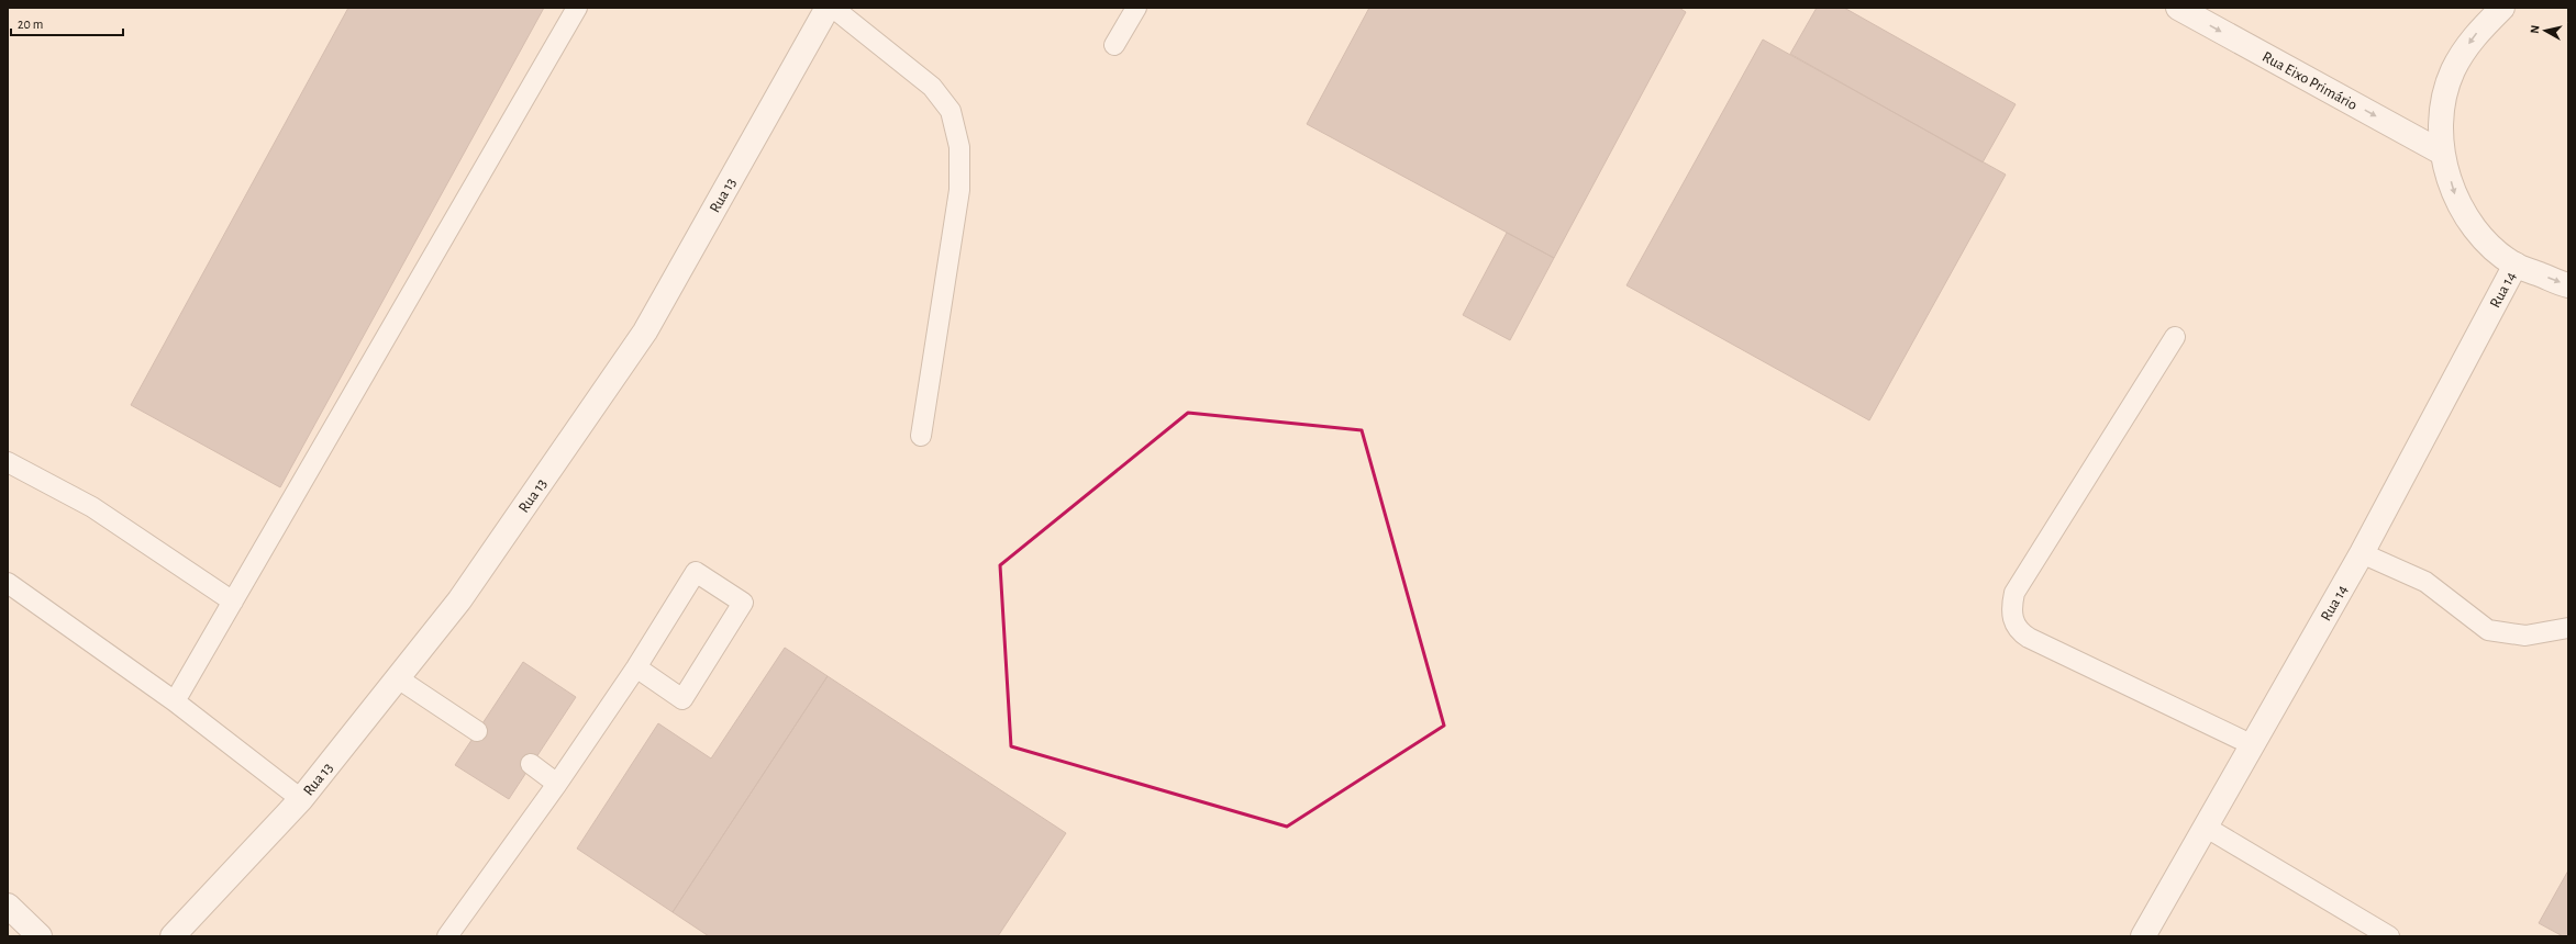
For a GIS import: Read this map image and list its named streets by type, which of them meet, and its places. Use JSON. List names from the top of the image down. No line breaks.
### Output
{"streets":{"street":["Rua Eixo Primário","Rua 13","Rua 14"]},"one_way":["Rua Eixo Primário"],"scale_bar":"20 m","north":"left"}
